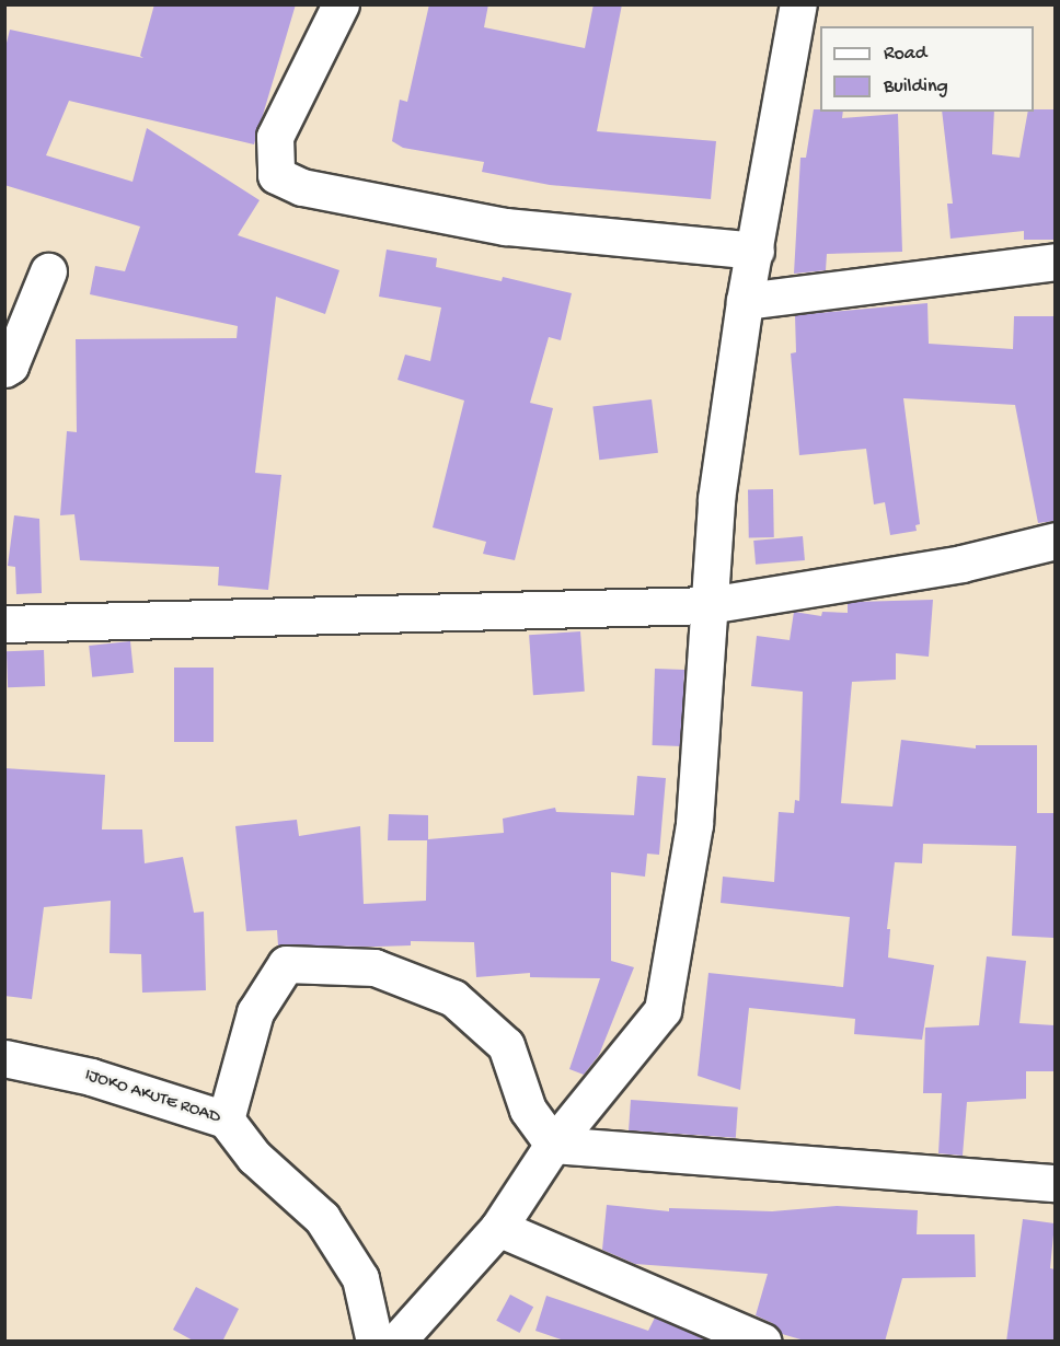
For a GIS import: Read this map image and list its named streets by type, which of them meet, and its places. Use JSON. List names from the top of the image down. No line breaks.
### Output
{"streets":{"street":["IJOKO AKUTE ROAD"]},"legend":["Road","Building"]}
